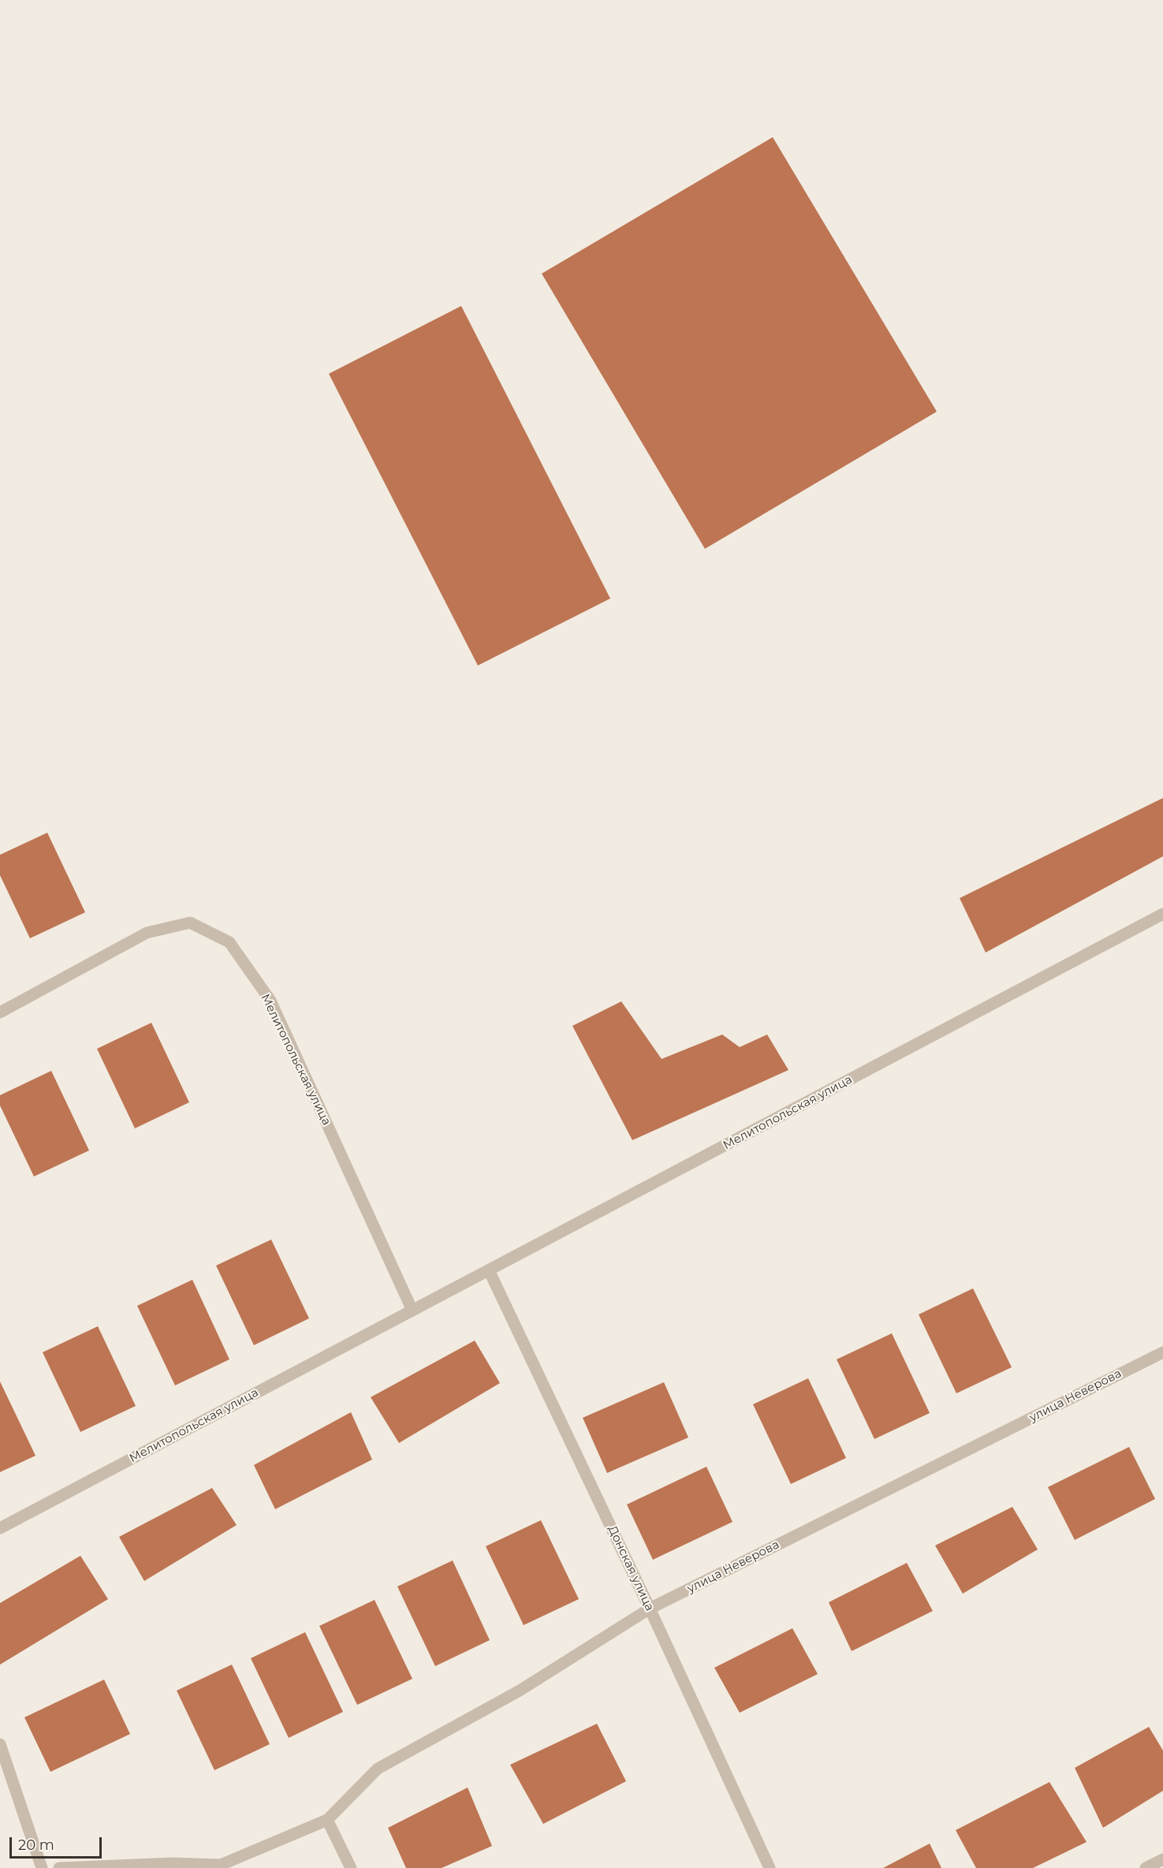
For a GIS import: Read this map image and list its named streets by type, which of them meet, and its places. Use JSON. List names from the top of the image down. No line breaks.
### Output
{"streets":{"street":["Мелитопольская улица","улица Неверова","Донская улица"]},"crossings":[["Мелитопольская улица","Донская улица"],["улица Неверова","Донская улица"]],"scale_bar":"20 m"}
